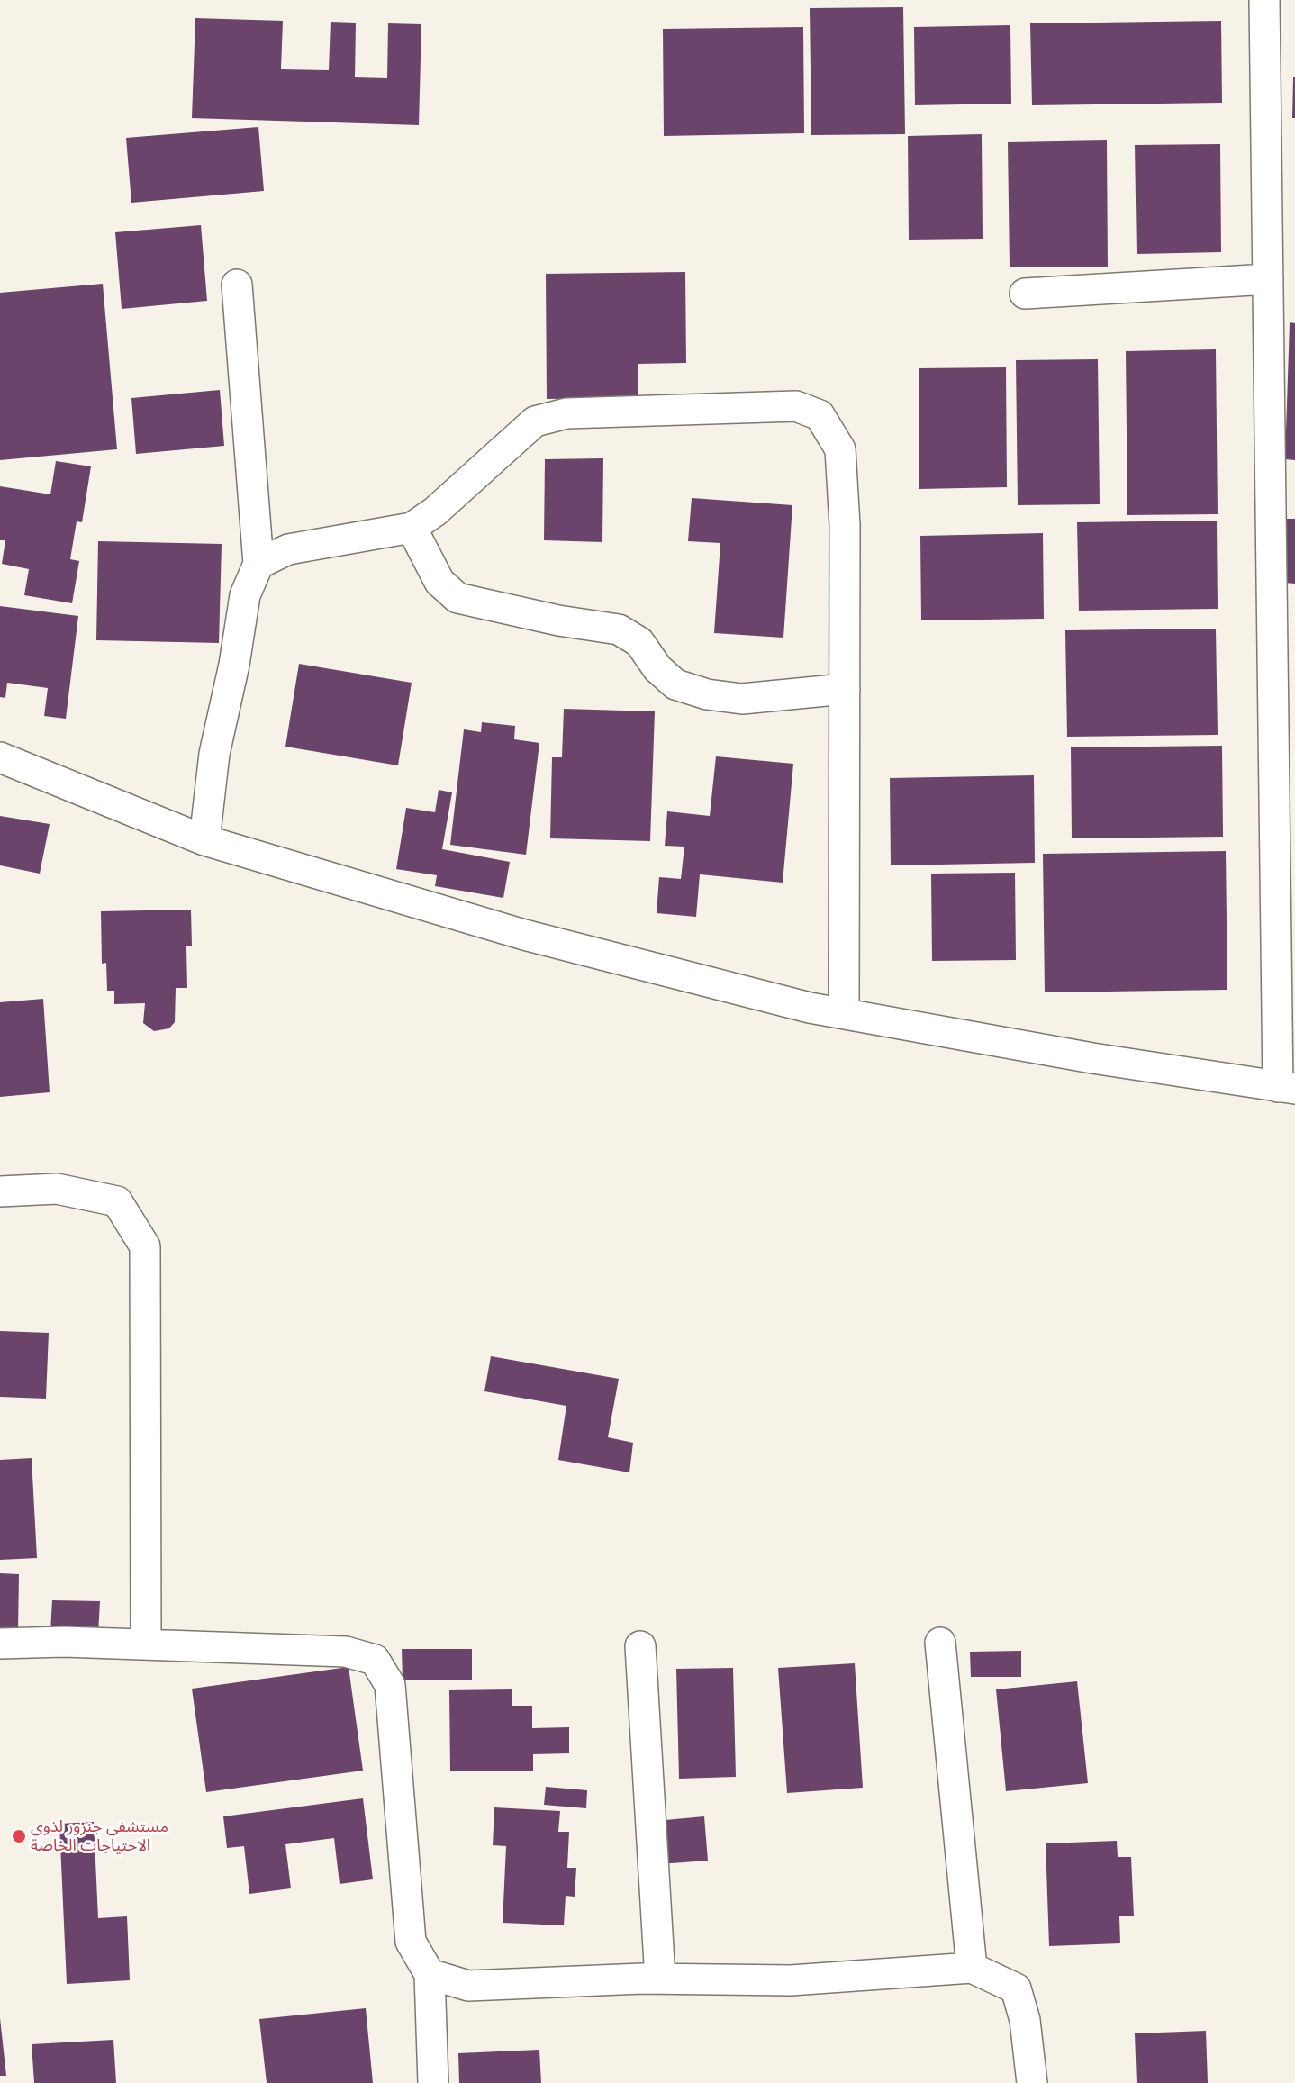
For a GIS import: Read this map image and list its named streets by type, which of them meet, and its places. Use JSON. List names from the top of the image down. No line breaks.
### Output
{"places":["مستشفي جنزور لذوي الاحتياجات الخاصة"]}
